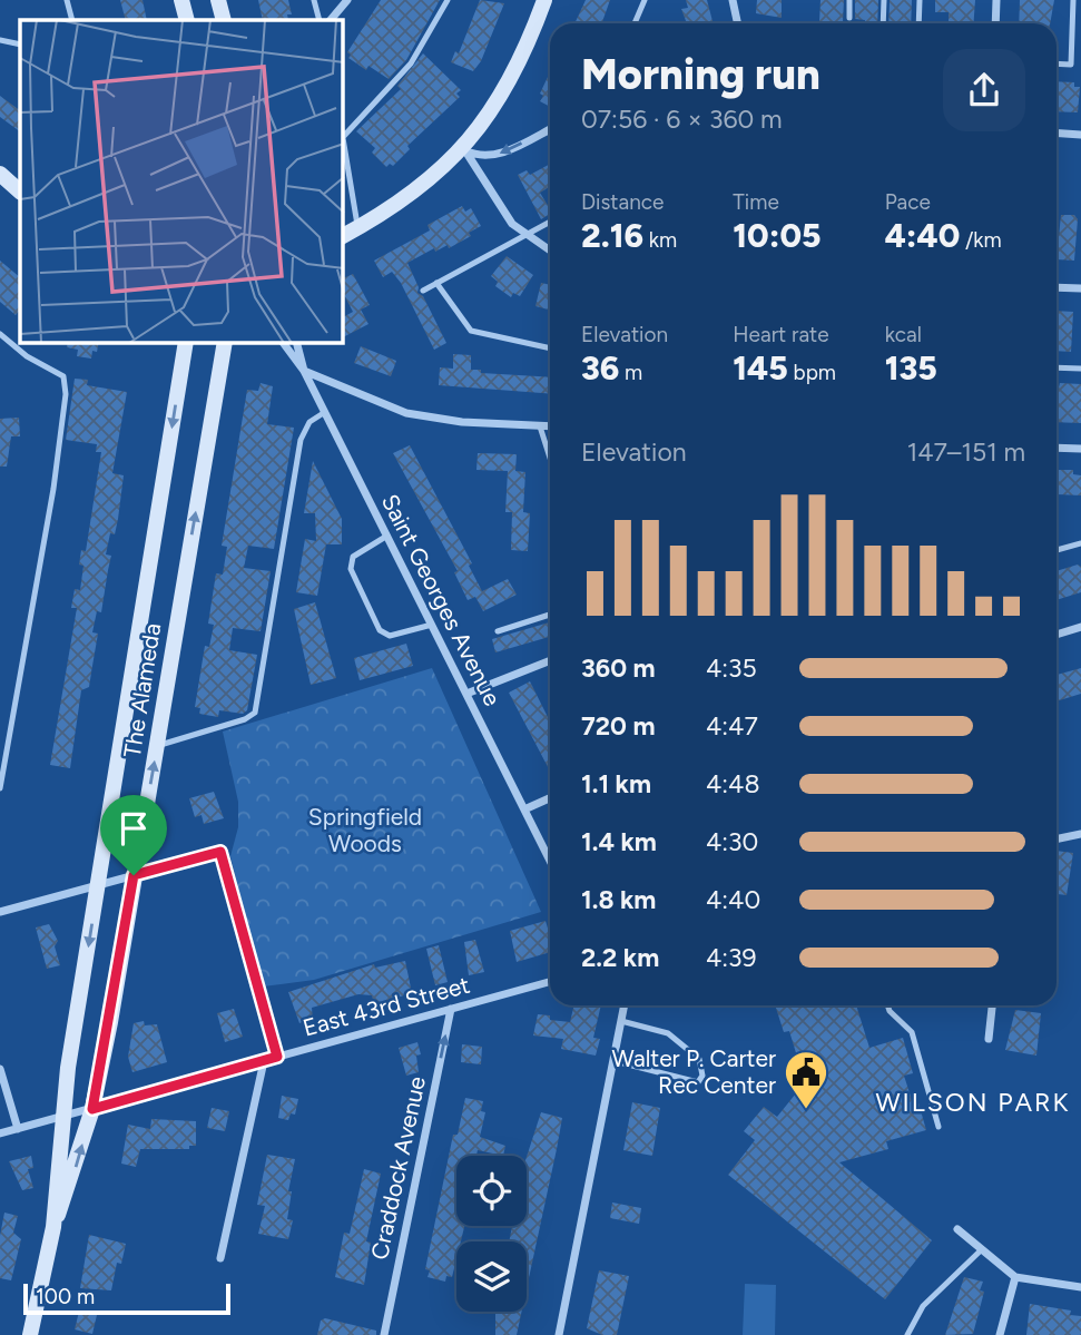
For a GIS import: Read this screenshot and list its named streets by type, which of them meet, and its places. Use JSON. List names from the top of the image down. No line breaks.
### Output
{"streets":{"main road":["The Alameda"],"street":["Saint Georges Avenue","East 43rd Street","Craddock Avenue"]},"crossings":[["The Alameda","East 43rd Street"],["East 43rd Street","Craddock Avenue"]],"one_way":["Craddock Avenue"],"districts":["WILSON PARK"],"parks":["Springfield Woods"],"places":{"public building":["Walter P. Carter Rec Center"]},"scale_bar":"100 m","page":{"heading":["Morning run","07:56 · 6 × 360 m"],"stats":[["Distance","2.16 km"],["Time","10:05"],["Pace","4:40 /km"],["Elevation","36 m"],["Heart rate","145 bpm"],["kcal","135"]],"chart":["Elevation","147–151 m"],"list":[{"name":"360 m","note":"4:35"},{"name":"720 m","note":"4:47"},{"name":"1.1 km","note":"4:48"},{"name":"1.4 km","note":"4:30"},{"name":"1.8 km","note":"4:40"},{"name":"2.2 km","note":"4:39"}],"scale":"100 m"}}
